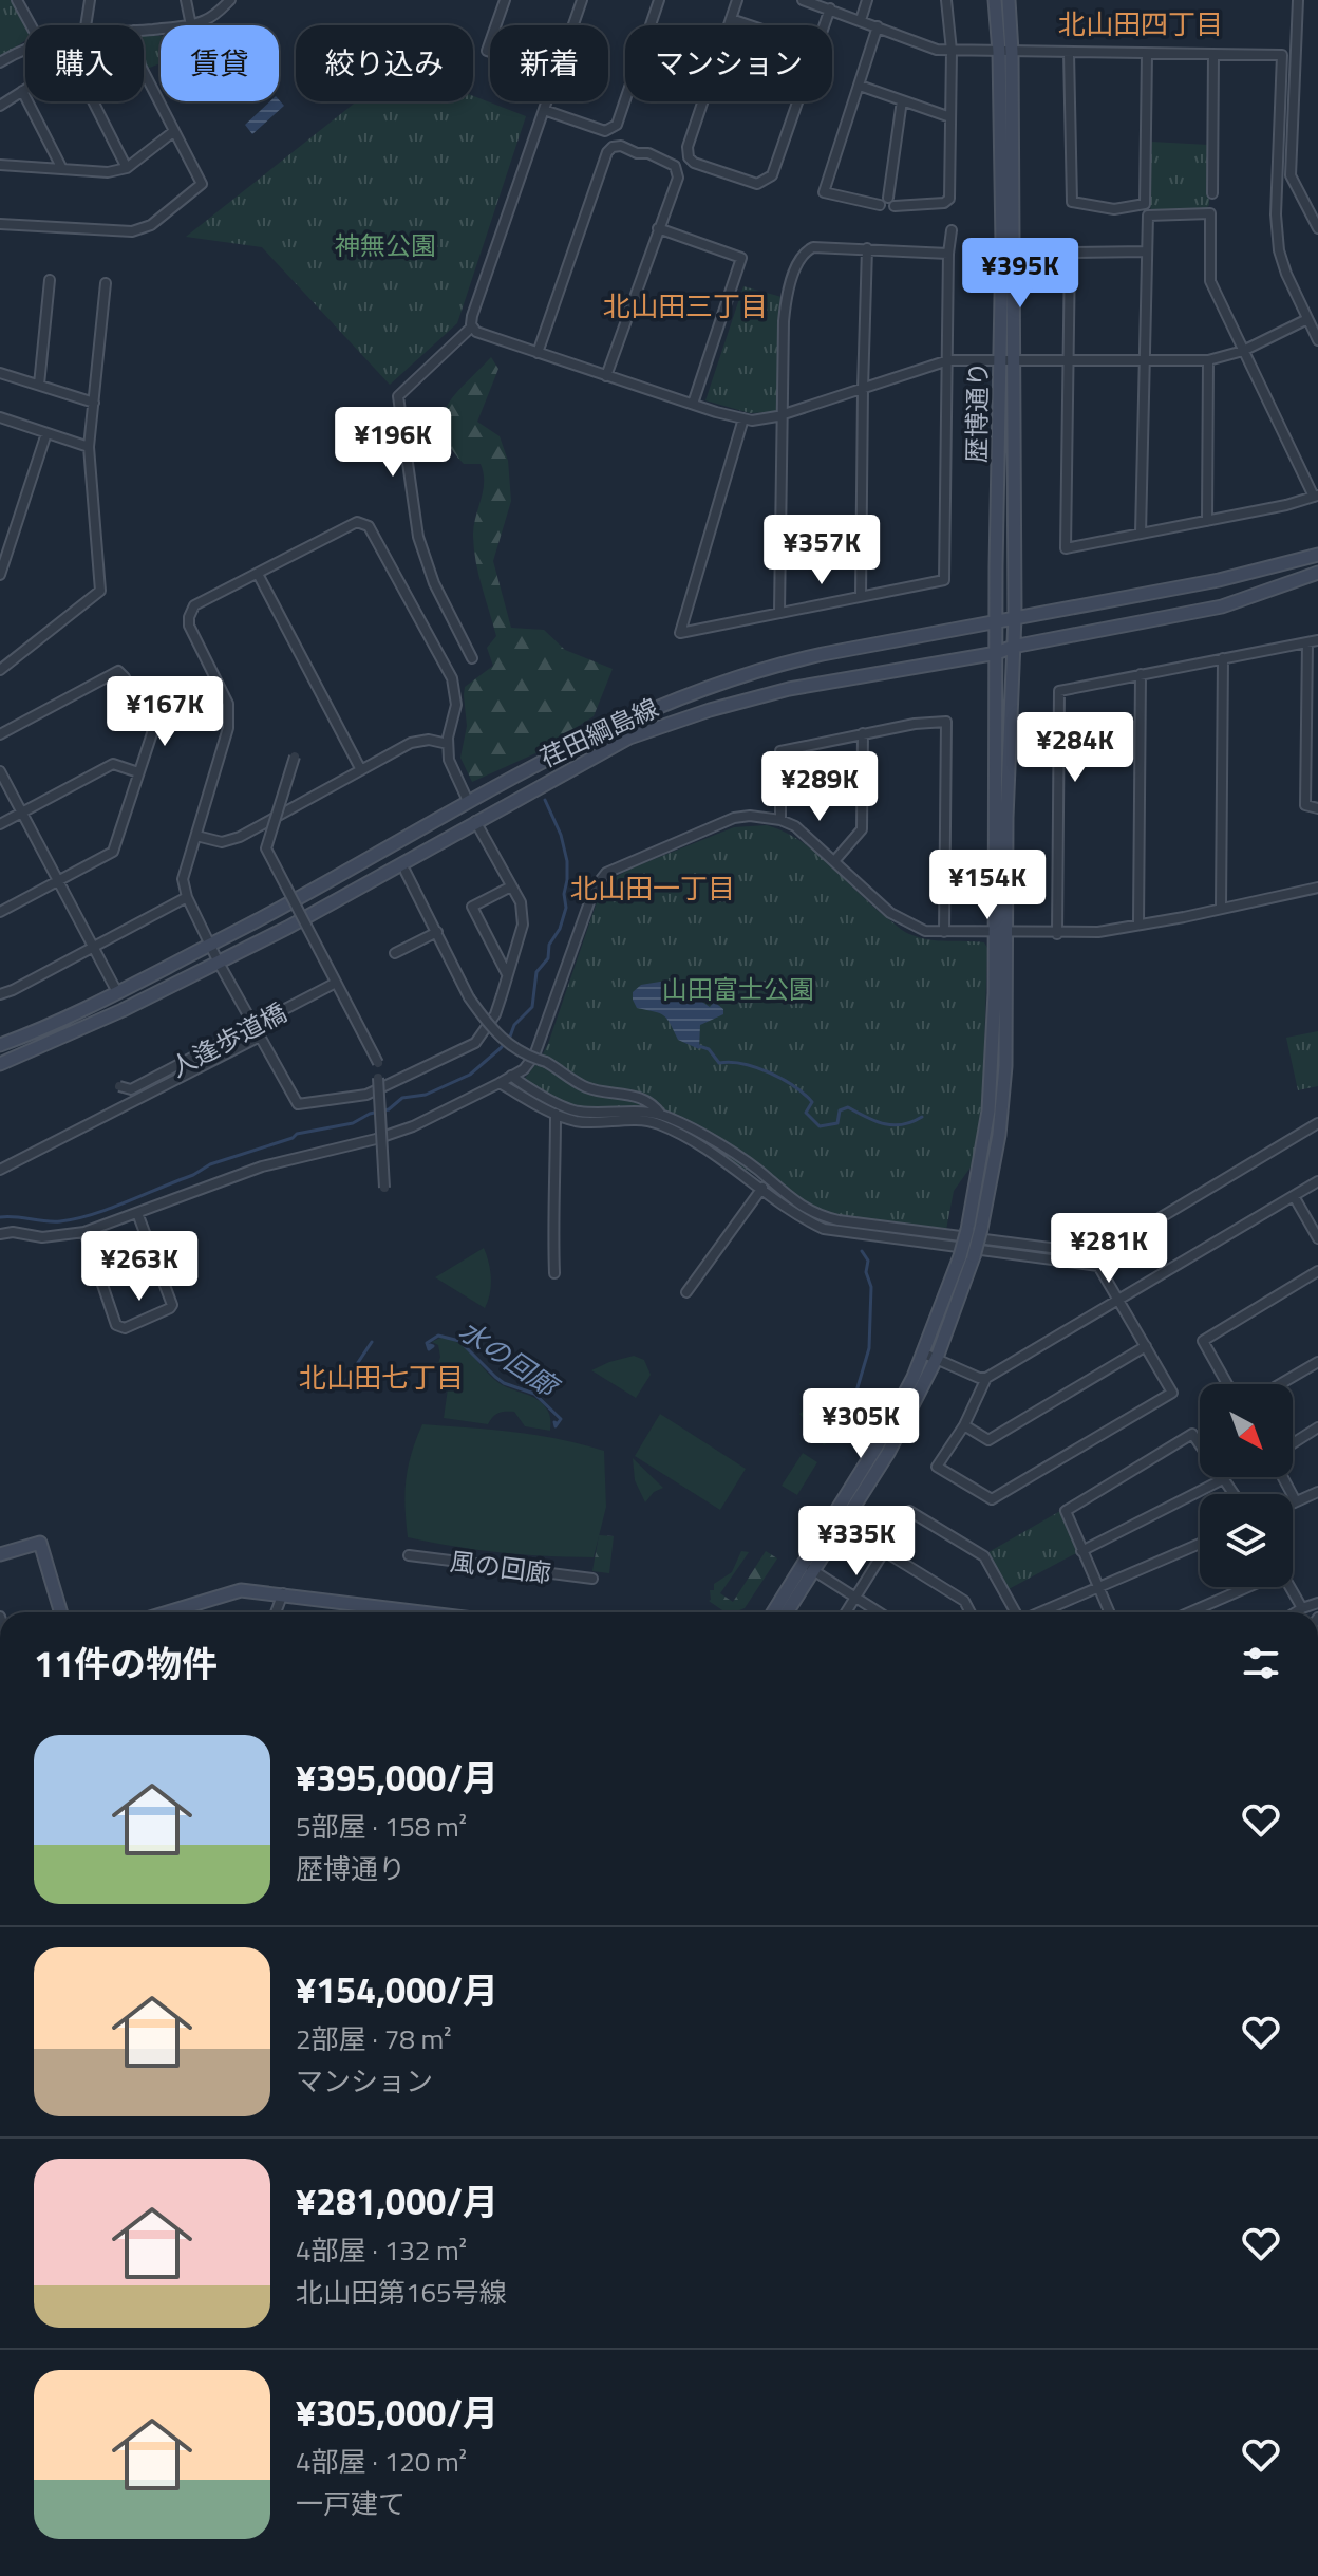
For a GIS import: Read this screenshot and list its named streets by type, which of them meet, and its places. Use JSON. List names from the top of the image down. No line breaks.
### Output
{"streets":{"street":["歴博通り","荏田綱島線","人逢歩道橋","風の回廊"]},"crossings":[["歴博通り","荏田綱島線"]],"districts":["北山田四丁目","北山田三丁目","北山田一丁目","北山田七丁目"],"water":["水の回廊"],"parks":["神無公園","山田富士公園"],"north":"bottom right","page":{"chip":["購入","賃貸","絞り込み","新着","マンション"],"price":["¥395K","¥196K","¥357K","¥167K","¥284K","¥289K","¥154K","¥281K","¥263K","¥305K","¥335K"],"heading":"11件の物件","list":[{"name":"¥395,000/月","note":"5部屋 · 158 m² · 歴博通り"},{"name":"¥154,000/月","note":"2部屋 · 78 m² · マンション"},{"name":"¥281,000/月","note":"4部屋 · 132 m² · 北山田第165号線"},{"name":"¥305,000/月","note":"4部屋 · 120 m² · 一戸建て"}]}}
